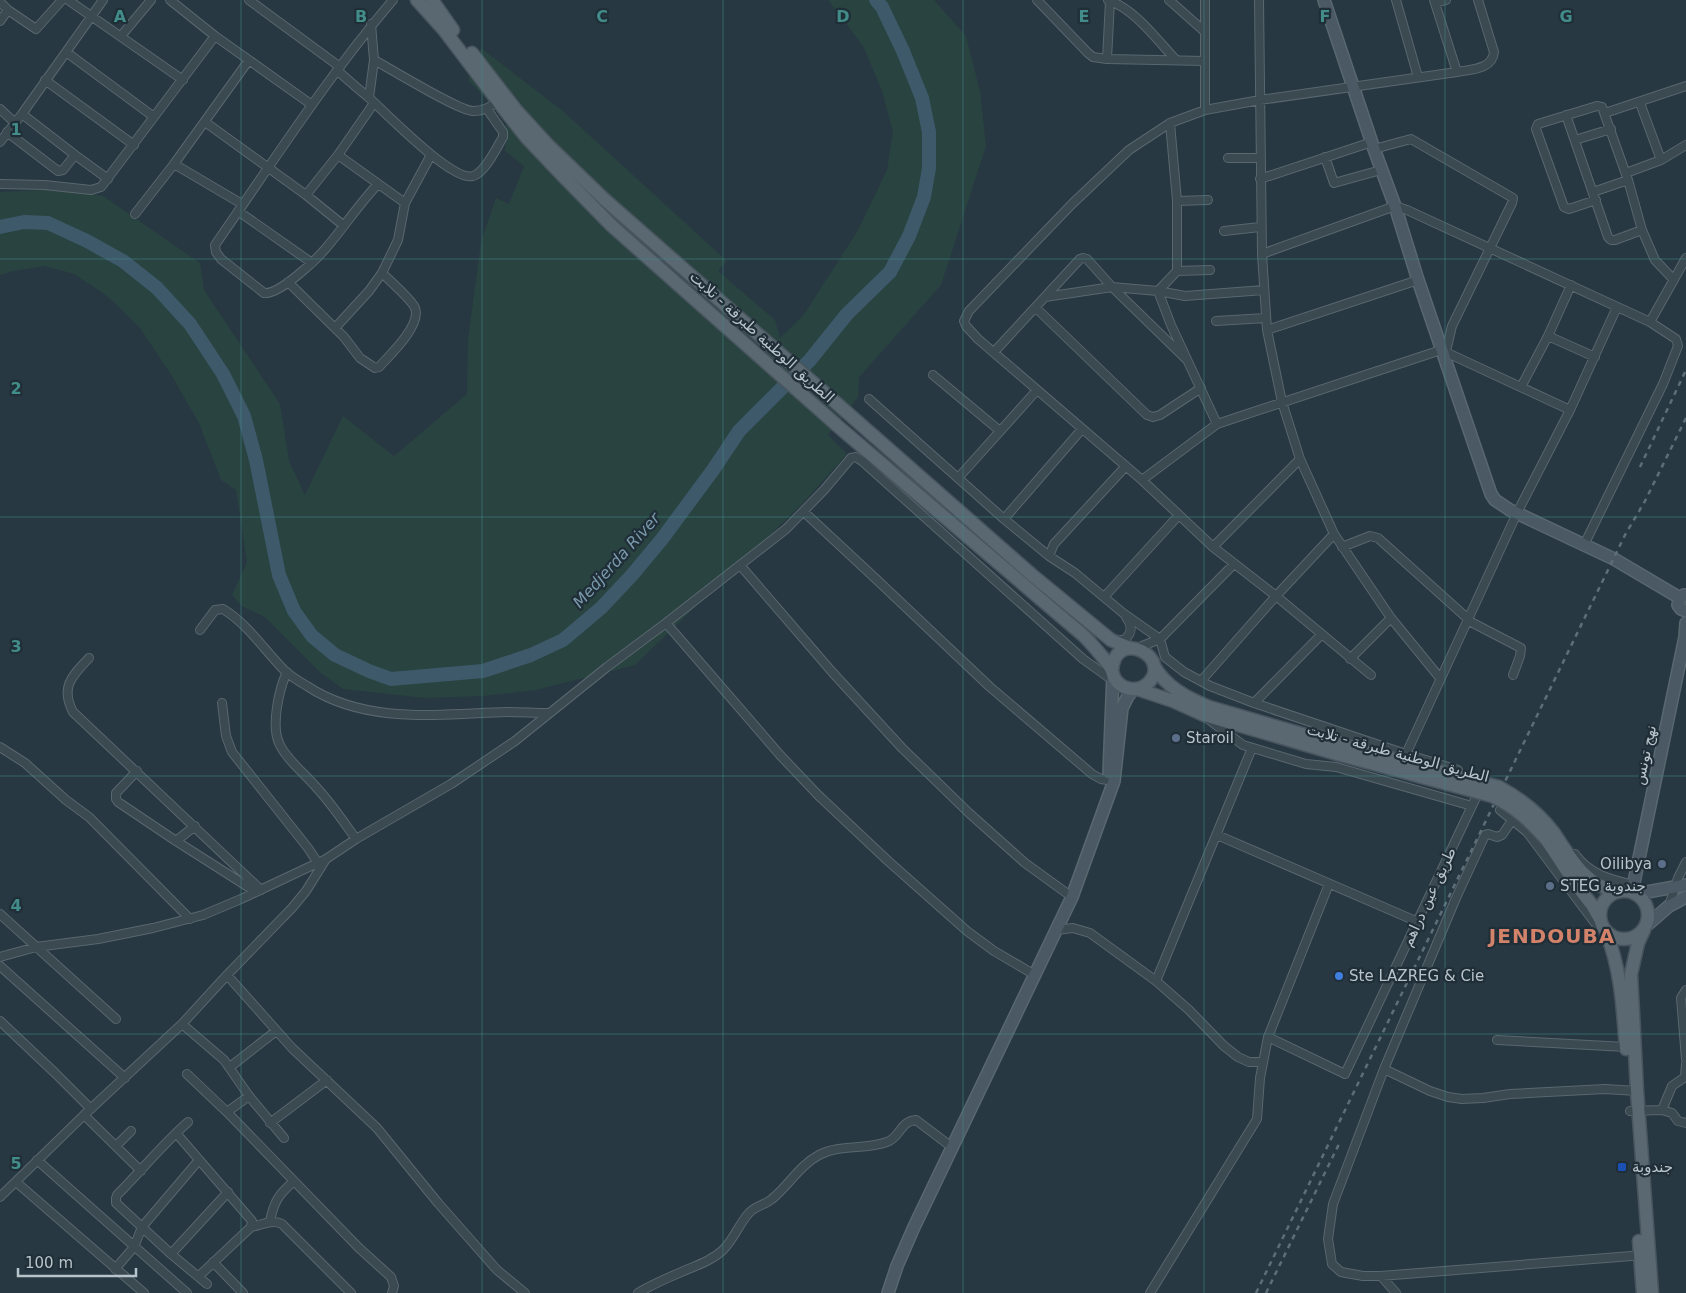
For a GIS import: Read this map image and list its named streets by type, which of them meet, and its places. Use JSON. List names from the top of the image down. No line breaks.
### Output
{"streets":{"main road":["الطريق الوطنية طبرقة - تلابت"],"street":["نهج تونس","طريق عين دراهم"]},"crossings":[["الطريق الوطنية طبرقة - تلابت","نهج تونس"]],"districts":["JENDOUBA"],"water":["Medjerda River"],"places":{"other":["Staroil","Oilibya","STEG جندوبة","Ste LAZREG & Cie"],"transit":["جندوبة"]},"scale_bar":"100 m","grid":{"columns":["A","B","C","D","E","F","G"],"rows":["1","2","3","4","5"]}}
